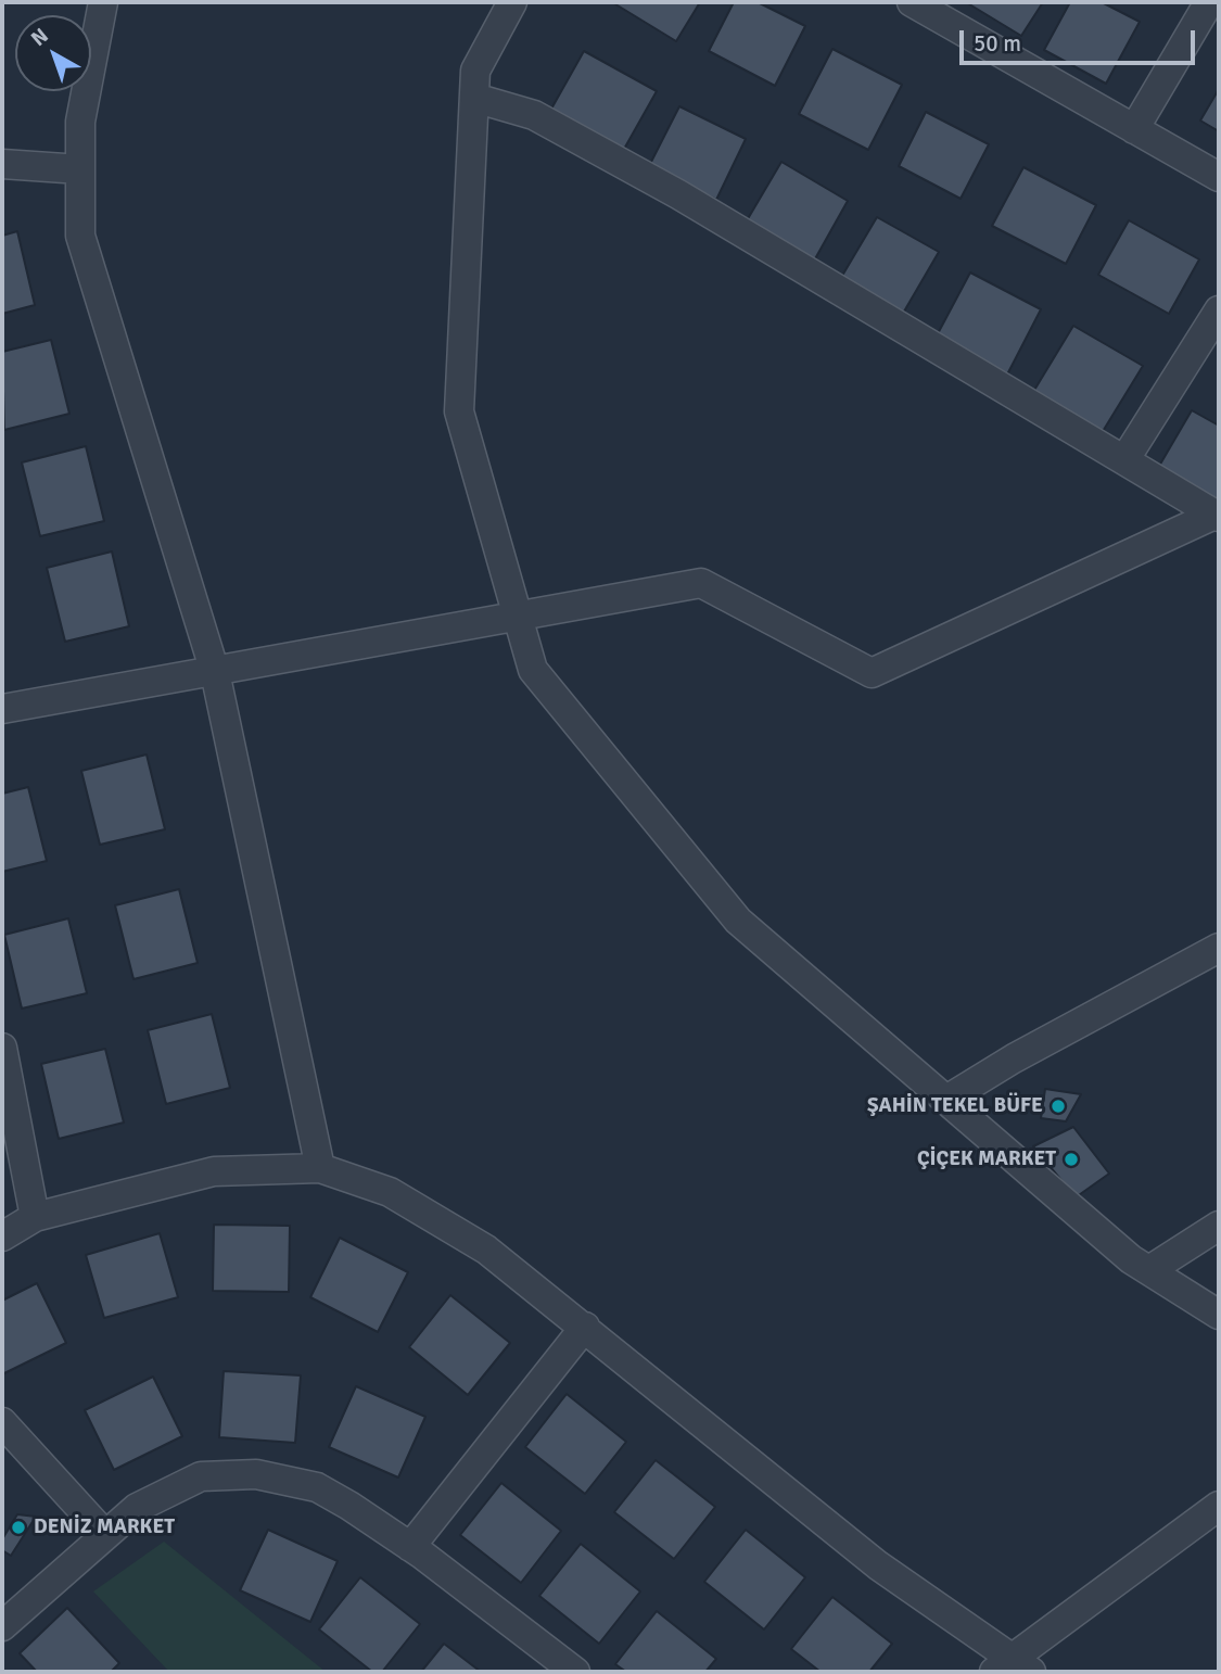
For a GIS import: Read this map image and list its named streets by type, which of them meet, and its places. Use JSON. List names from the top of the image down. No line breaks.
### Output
{"places":["ŞAHİN TEKEL BÜFE","ÇİÇEK MARKET","DENİZ MARKET"],"scale_bar":"50 m","north":"top left"}
